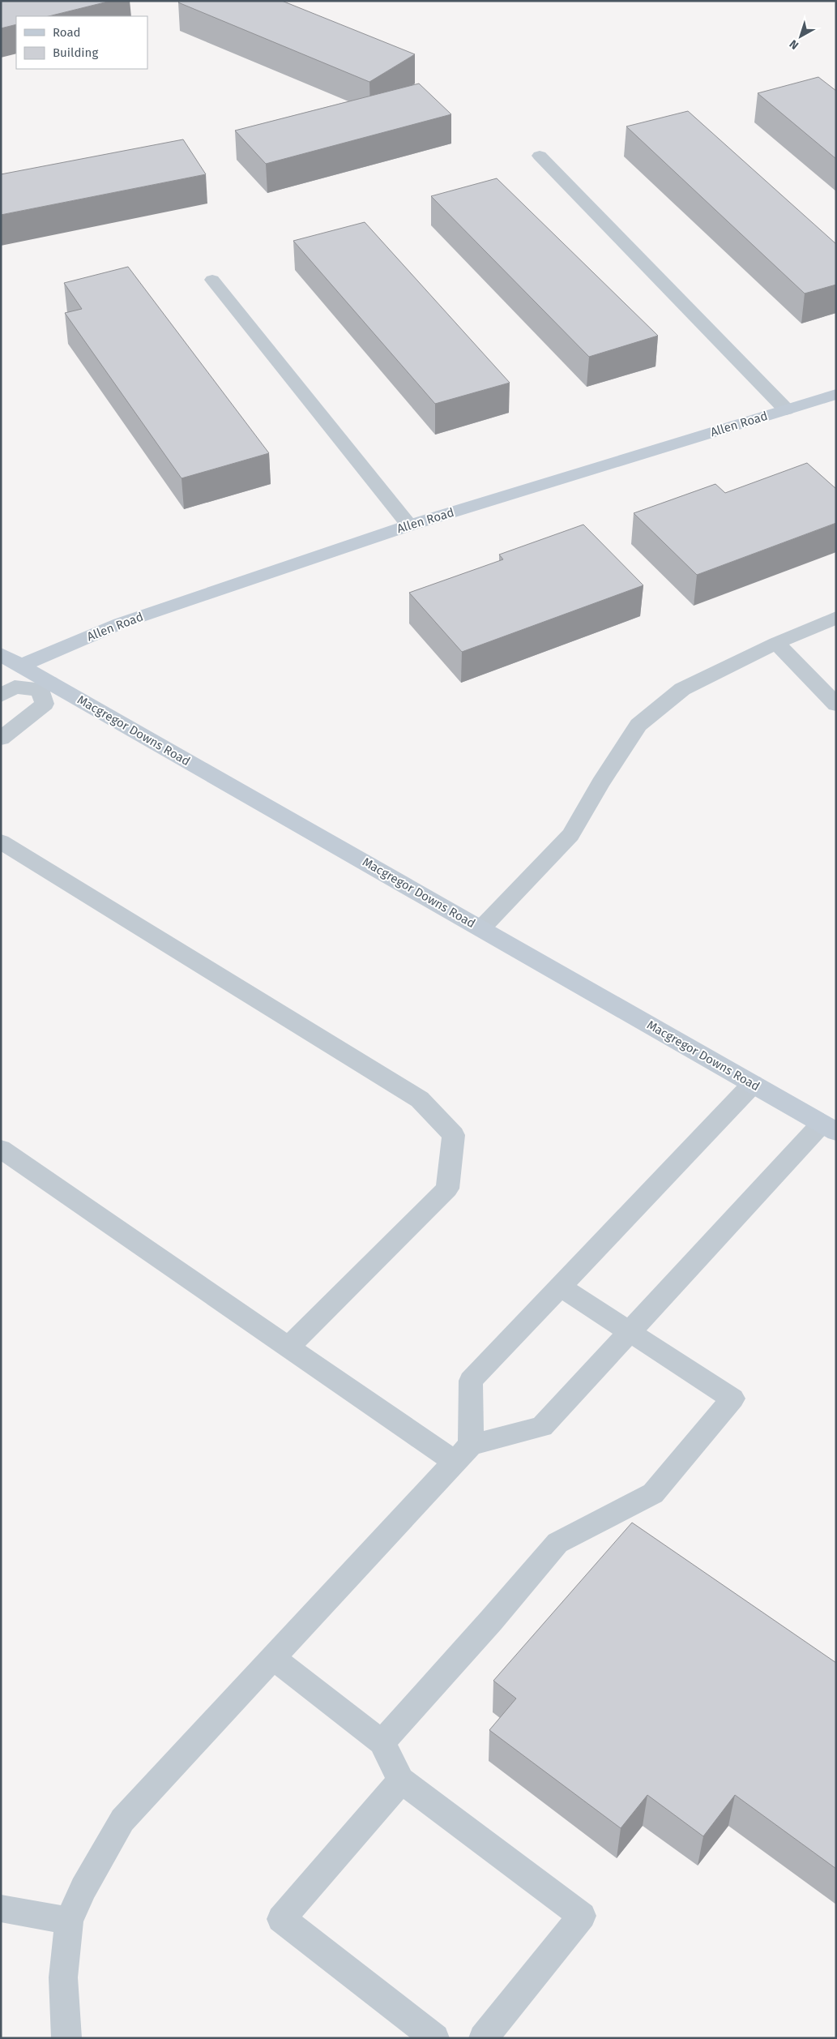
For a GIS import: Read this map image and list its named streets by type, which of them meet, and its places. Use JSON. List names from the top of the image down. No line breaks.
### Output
{"streets":{"street":["Allen Road","Macgregor Downs Road"]},"crossings":[["Allen Road","Macgregor Downs Road"]],"legend":["Road","Building"],"north":"bottom left"}
